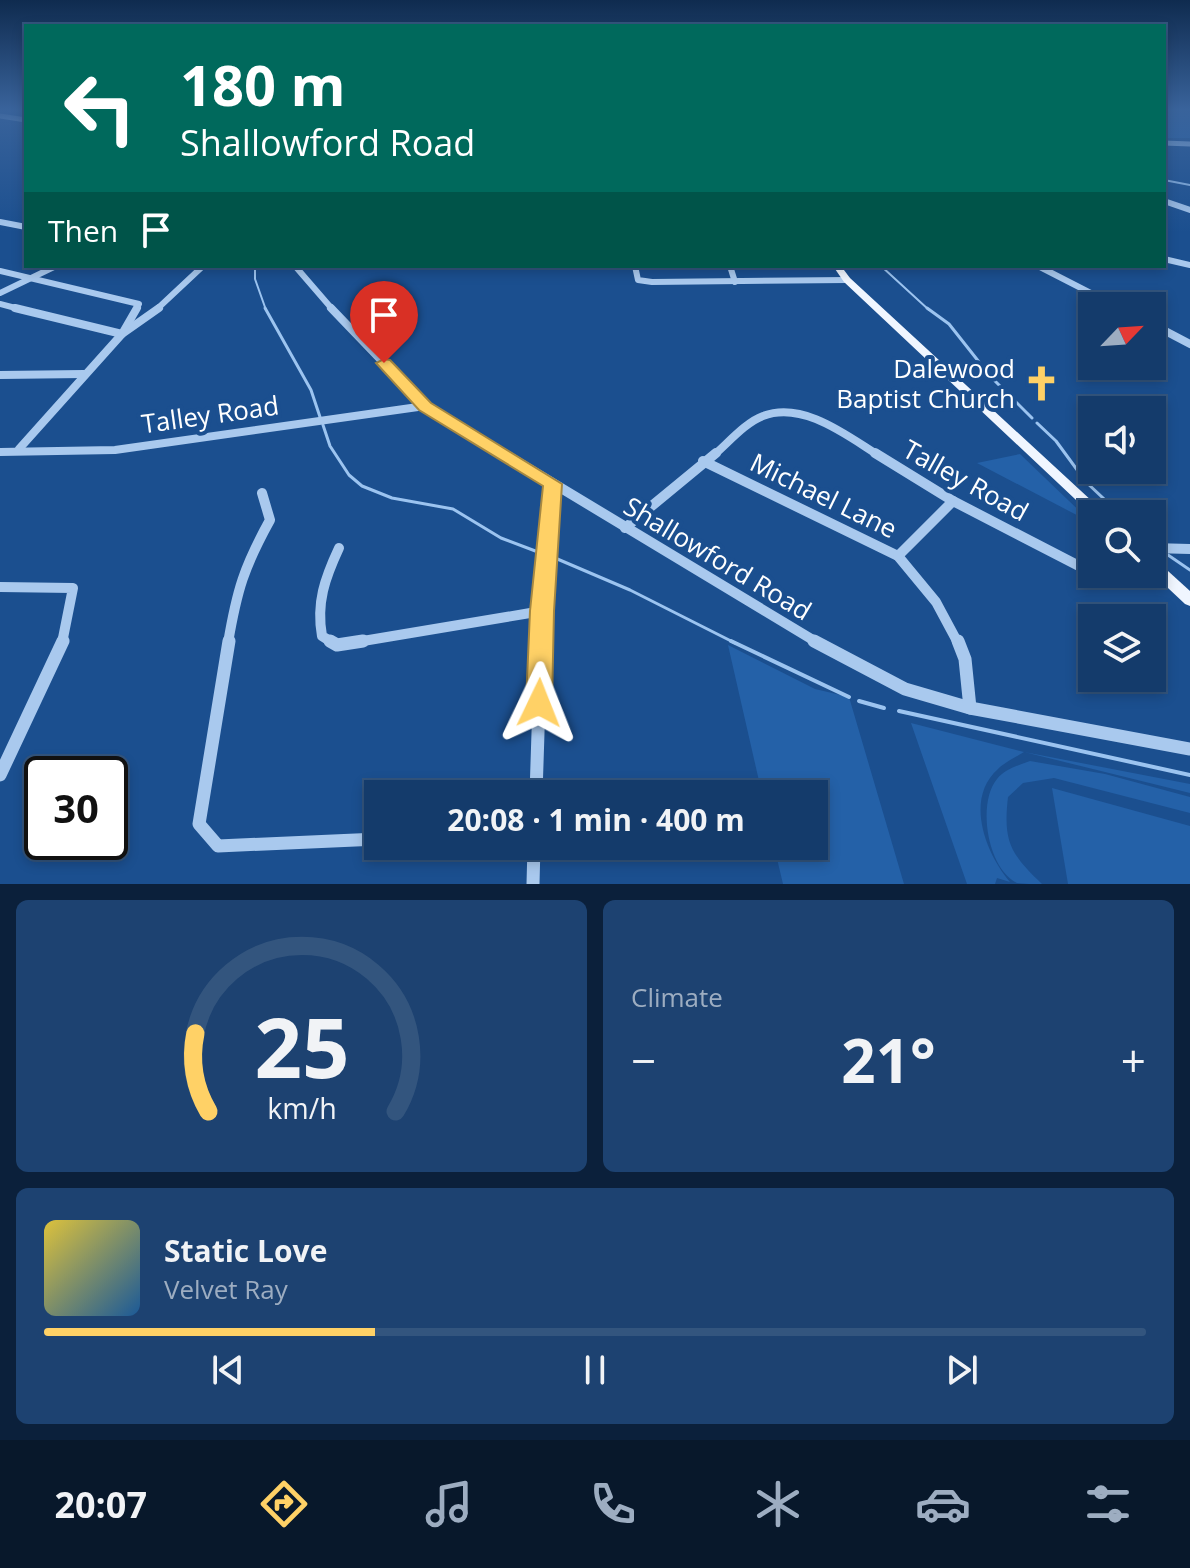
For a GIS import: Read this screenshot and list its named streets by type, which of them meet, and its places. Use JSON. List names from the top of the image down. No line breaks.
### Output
{"streets":{"street":["Talley Road","Michael Lane","Shallowford Road"]},"crossings":[["Talley Road","Michael Lane"],["Talley Road","Shallowford Road"],["Michael Lane","Shallowford Road"]],"places":{"church":["Dalewood Baptist Church"]},"north":"top right","page":{"turn":["180 m","Shallowford Road"],"then":"Then","limit":"30","trip":"20:08 · 1 min · 400 m","tile":"Climate","heat":["−","21°","+"],"song":["Static Love","Velvet Ray"],"tabs":"20:07","gauge":["25","km/h"]}}
